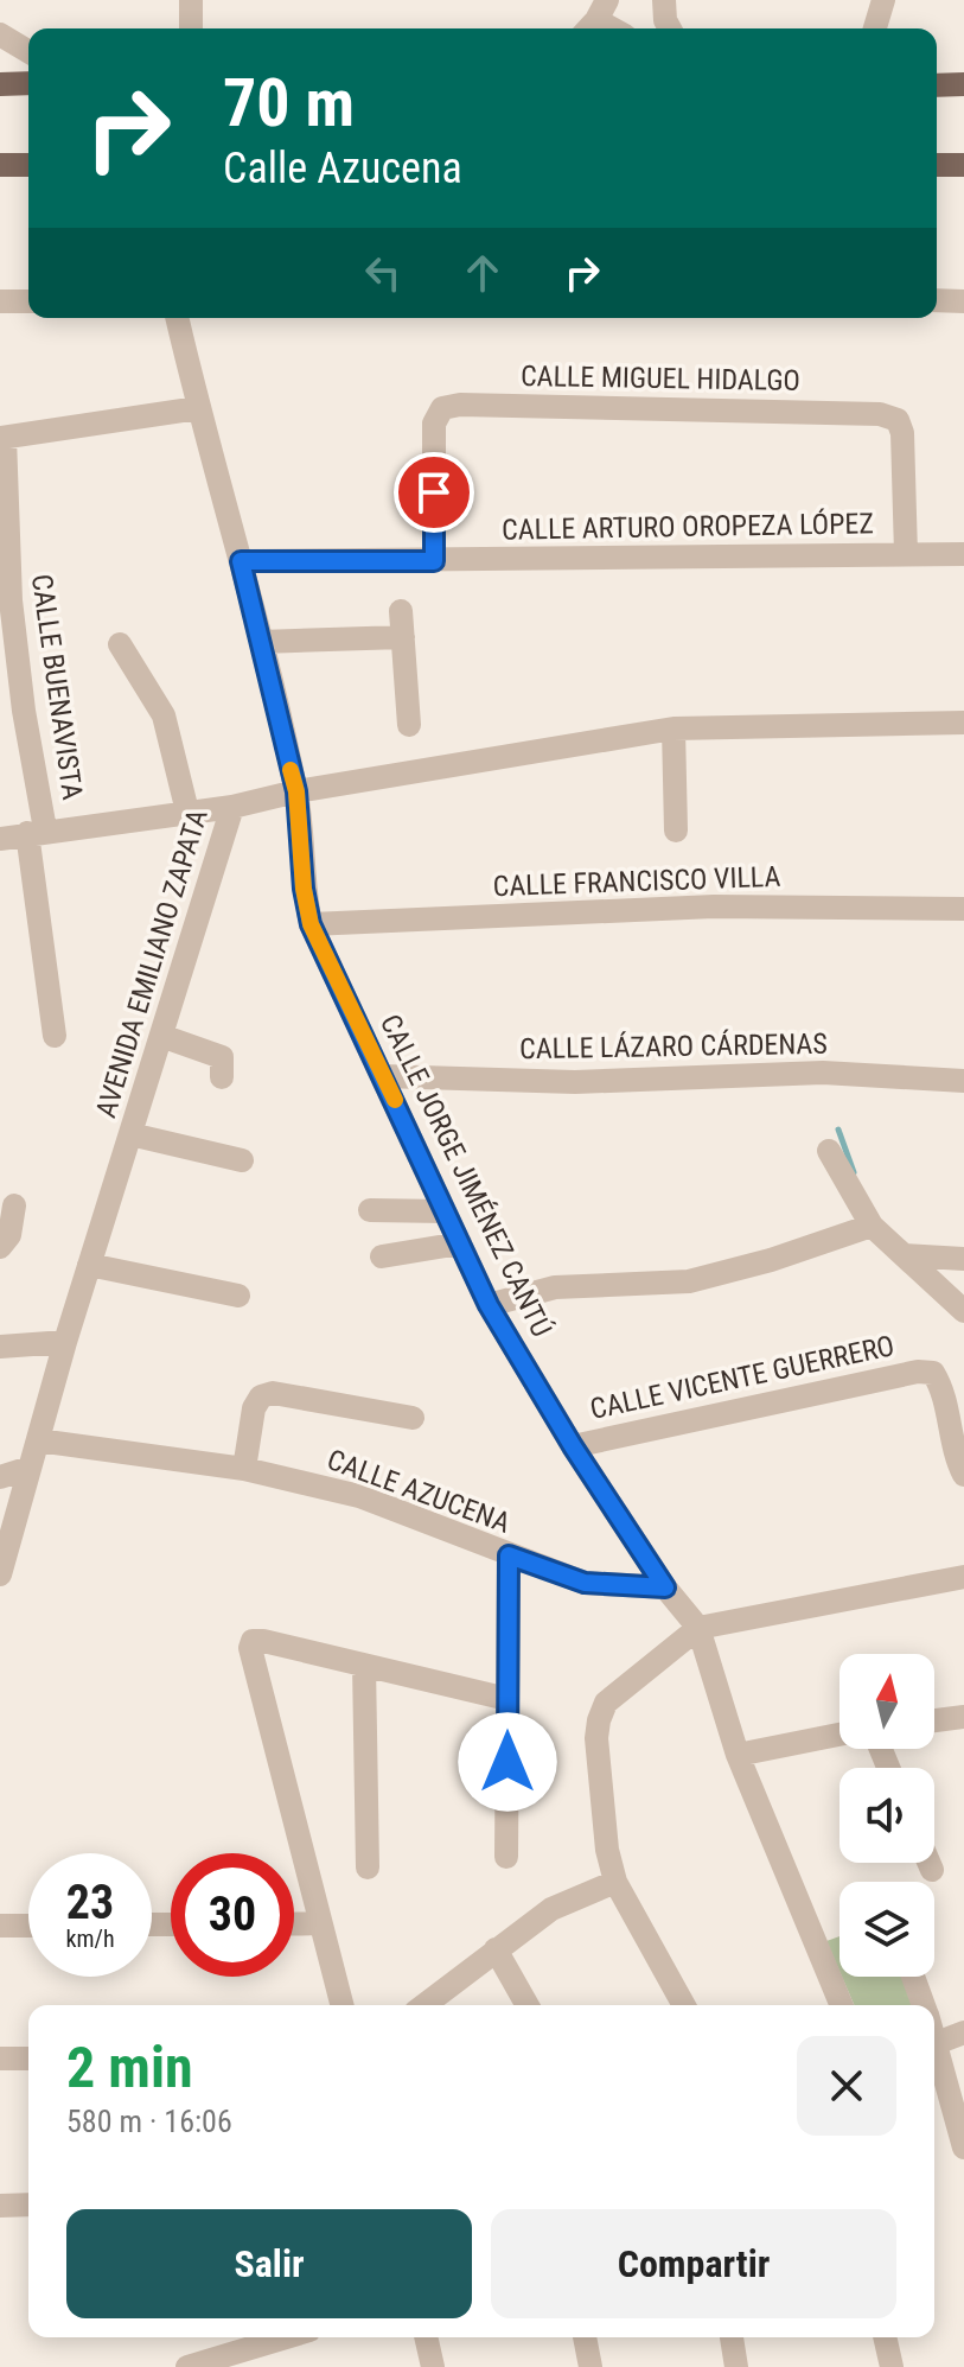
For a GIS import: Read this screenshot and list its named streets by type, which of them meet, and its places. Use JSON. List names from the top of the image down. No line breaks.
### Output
{"streets":{"street":["CALLE MIGUEL HIDALGO","CALLE ARTURO OROPEZA LÓPEZ","CALLE BUENAVISTA","CALLE FRANCISCO VILLA","AVENIDA EMILIANO ZAPATA","CALLE LÁZARO CÁRDENAS","CALLE JORGE JIMÉNEZ CANTÚ","CALLE VICENTE GUERRERO","CALLE AZUCENA"]},"crossings":[["CALLE MIGUEL HIDALGO","CALLE ARTURO OROPEZA LÓPEZ"],["CALLE ARTURO OROPEZA LÓPEZ","CALLE JORGE JIMÉNEZ CANTÚ"],["CALLE FRANCISCO VILLA","CALLE JORGE JIMÉNEZ CANTÚ"],["AVENIDA EMILIANO ZAPATA","CALLE JORGE JIMÉNEZ CANTÚ"],["AVENIDA EMILIANO ZAPATA","CALLE AZUCENA"],["CALLE LÁZARO CÁRDENAS","CALLE JORGE JIMÉNEZ CANTÚ"],["CALLE JORGE JIMÉNEZ CANTÚ","CALLE VICENTE GUERRERO"],["CALLE JORGE JIMÉNEZ CANTÚ","CALLE AZUCENA"]],"north":"top","page":{"turn":["70 m","Calle Azucena"],"speed":"23 km/h","limit":"30","heading":["2 min","580 m · 16:06"],"buttons":["Salir","Compartir"]}}
